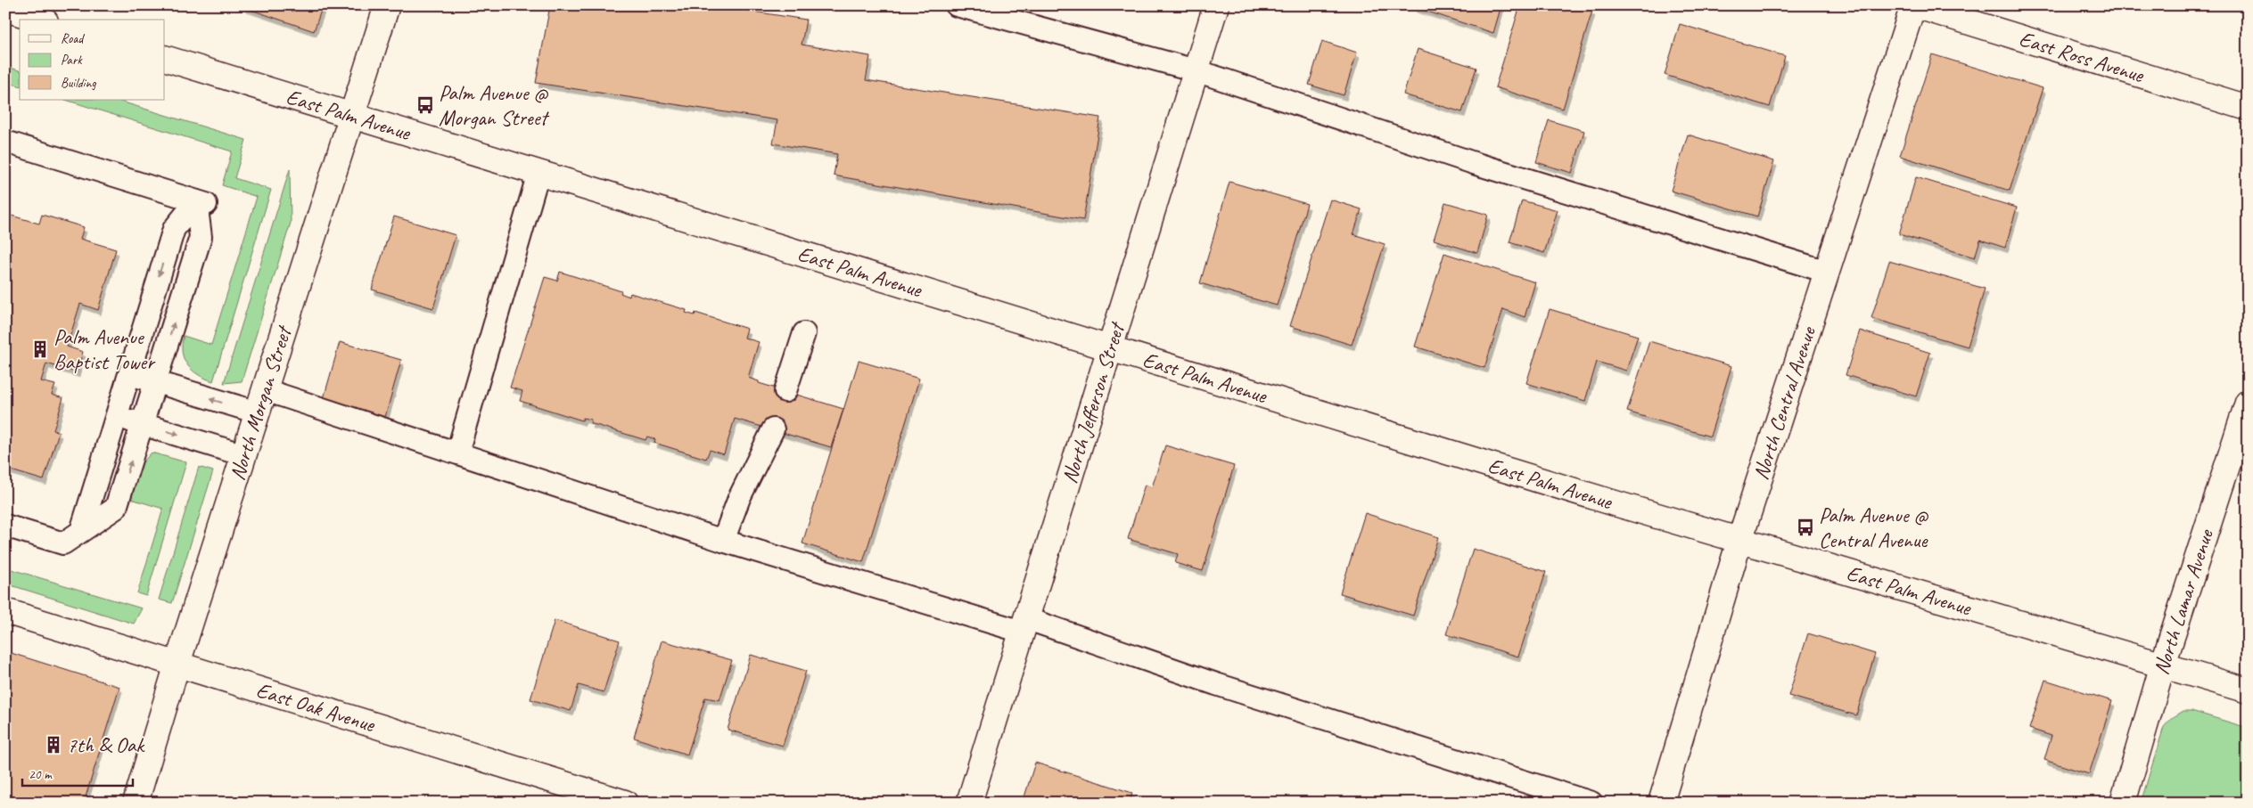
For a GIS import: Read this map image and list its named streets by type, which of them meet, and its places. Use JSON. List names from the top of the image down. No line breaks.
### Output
{"streets":{"street":["East Ross Avenue","East Palm Avenue","North Morgan Street","North Jefferson Street","North Central Avenue","North Lamar Avenue","East Oak Avenue"]},"crossings":[["East Ross Avenue","North Central Avenue"],["East Palm Avenue","North Morgan Street"],["East Palm Avenue","North Jefferson Street"],["East Palm Avenue","North Central Avenue"],["East Palm Avenue","North Lamar Avenue"],["North Morgan Street","East Oak Avenue"]],"places":{"bus stop":["Palm Avenue @ Morgan Street","Palm Avenue @ Central Avenue"],"building":["Palm Avenue Baptist Tower","7th & Oak"]},"legend":["Road","Park","Building"],"scale_bar":"20 m"}
